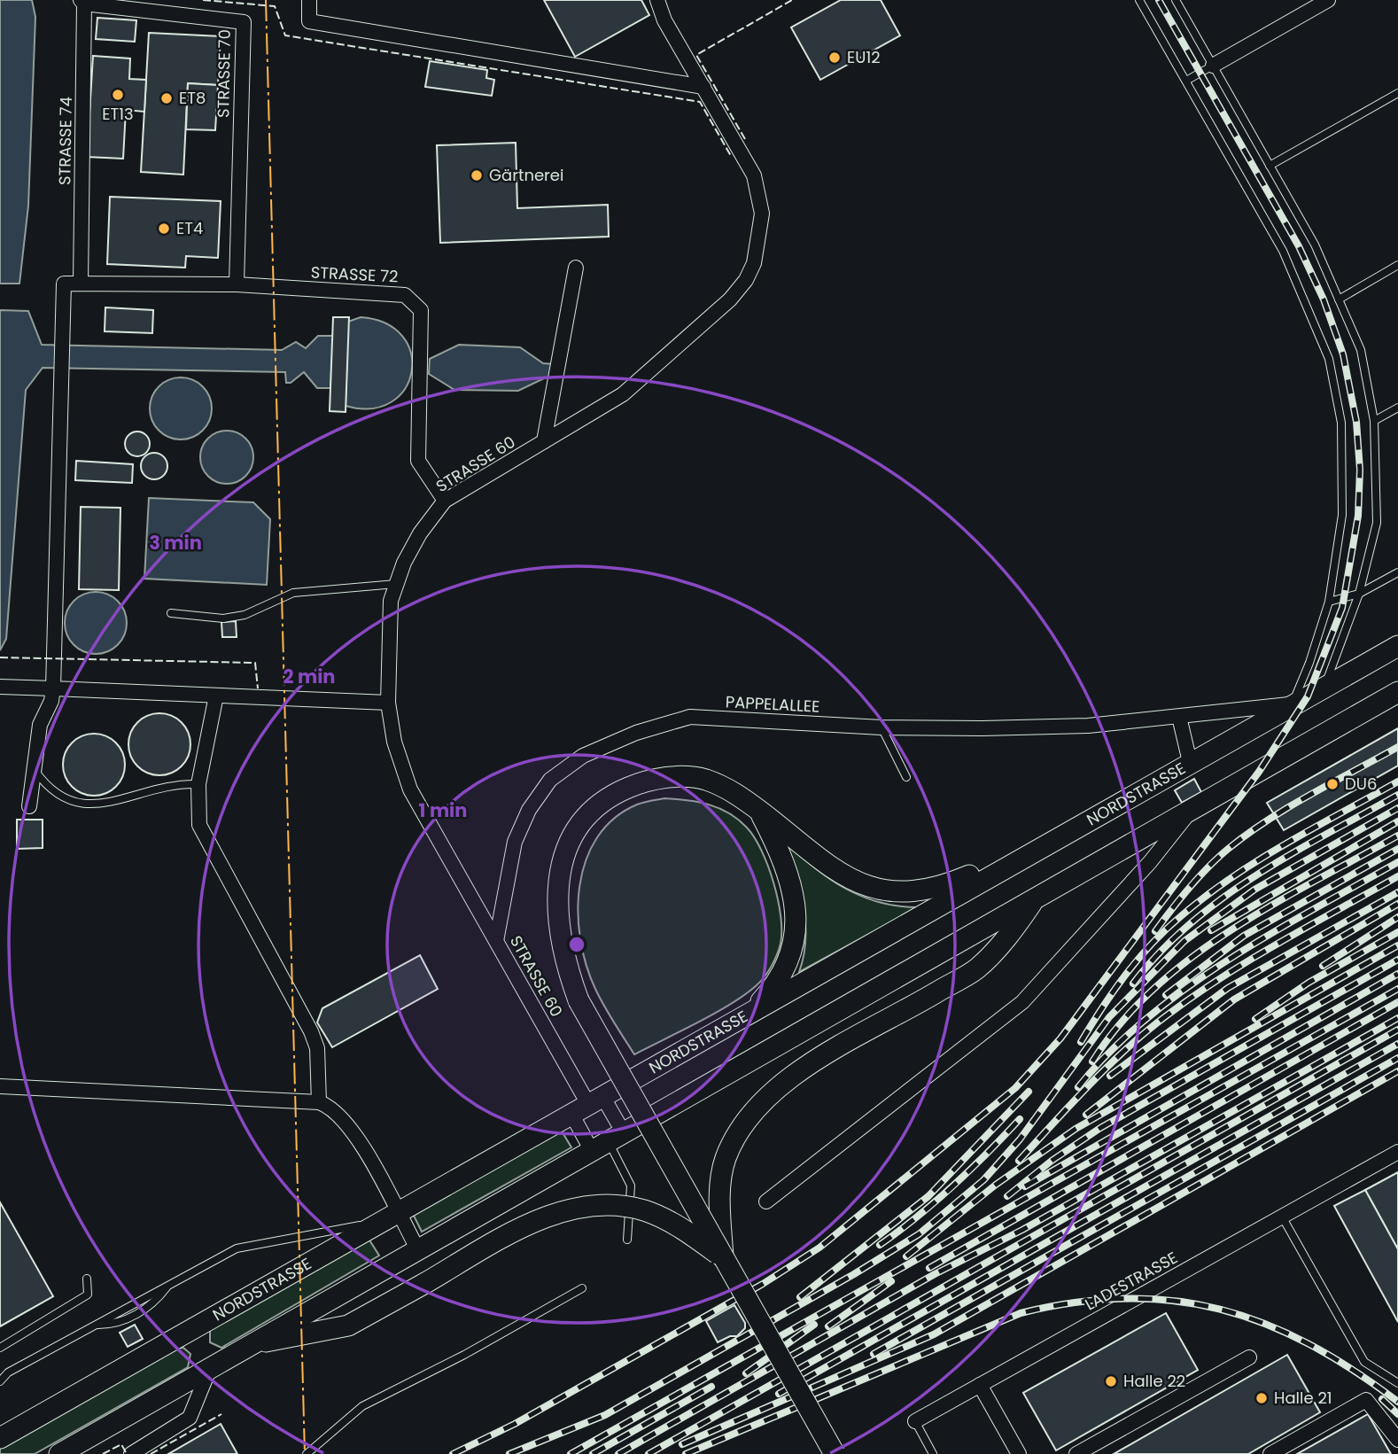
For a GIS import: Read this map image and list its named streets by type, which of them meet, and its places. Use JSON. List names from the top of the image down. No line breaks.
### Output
{"streets":{"street":["STRASSE 70","STRASSE 74","STRASSE 72","STRASSE 60","PAPPELALLEE","NORDSTRASSE","LADESTRASSE"]},"crossings":[["STRASSE 70","STRASSE 74"],["STRASSE 70","STRASSE 72"],["STRASSE 74","STRASSE 72"],["STRASSE 72","STRASSE 60"],["STRASSE 60","PAPPELALLEE"],["STRASSE 60","NORDSTRASSE"],["PAPPELALLEE","NORDSTRASSE"]],"places":["EU12","ET13","ET8","Gärtnerei","ET4","DU6","Halle 22","Halle 21"],"rings":["3 min","2 min","1 min"]}
